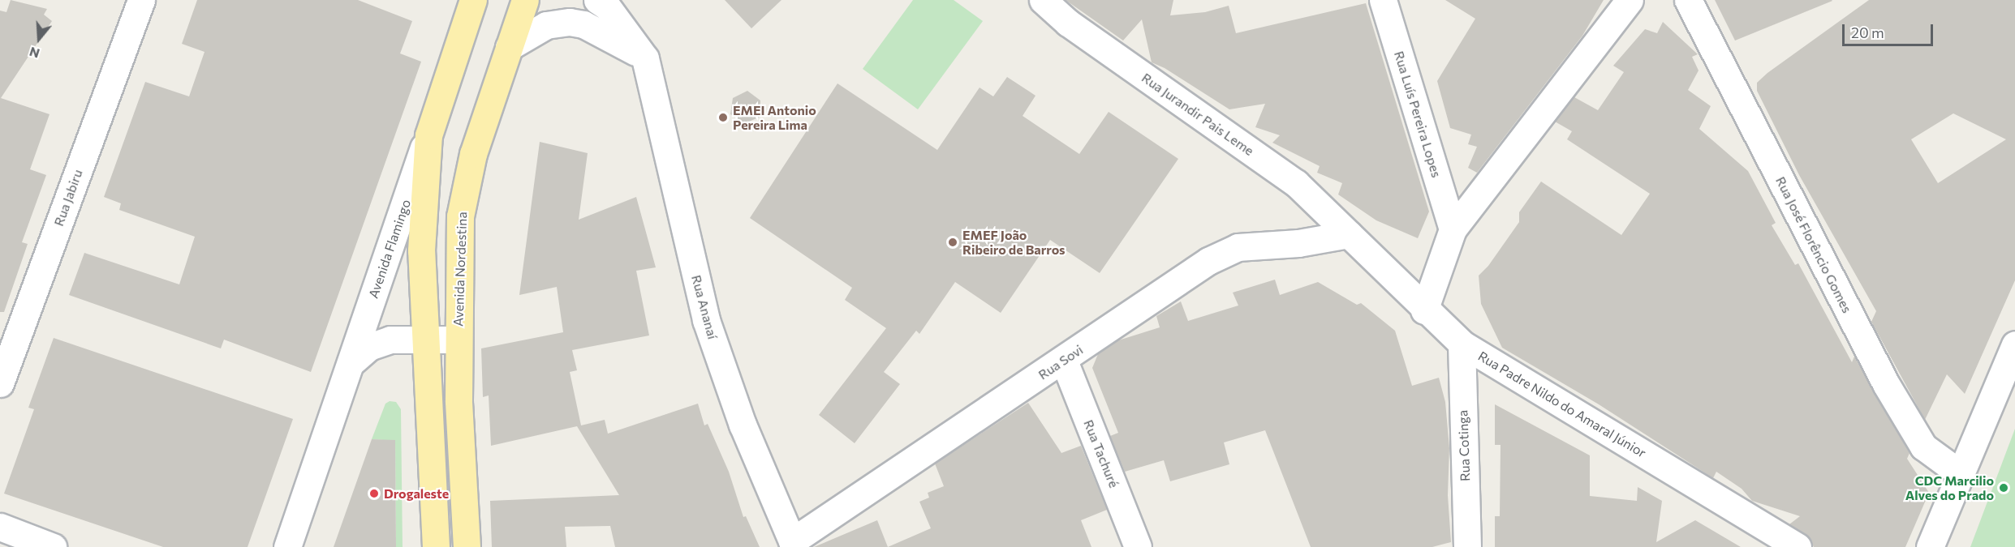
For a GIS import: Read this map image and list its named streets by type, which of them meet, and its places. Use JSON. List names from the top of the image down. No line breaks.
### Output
{"streets":{"main road":["Avenida Nordestina"],"street":["Rua Jurandir Pais Leme","Rua Luís Pereira Lopes","Rua Jabiru","Rua José Florêncio Gomes","Avenida Flamingo","Rua Ananaí","Rua Sovi","Rua Padre Nildo do Amaral Júnior","Rua Cotinga","Rua Tachuré"]},"crossings":[["Rua Jurandir Pais Leme","Rua Sovi"],["Rua Jurandir Pais Leme","Rua Padre Nildo do Amaral Júnior"],["Avenida Flamingo","Avenida Nordestina"],["Rua Ananaí","Rua Sovi"],["Rua Sovi","Rua Padre Nildo do Amaral Júnior"],["Rua Sovi","Rua Tachuré"],["Rua Padre Nildo do Amaral Júnior","Rua Cotinga"]],"places":["EMEI Antonio Pereira Lima","EMEF João Ribeiro de Barros","CDC Marcilio Alves do Prado","Drogaleste"],"scale_bar":"20 m","north":"bottom"}
